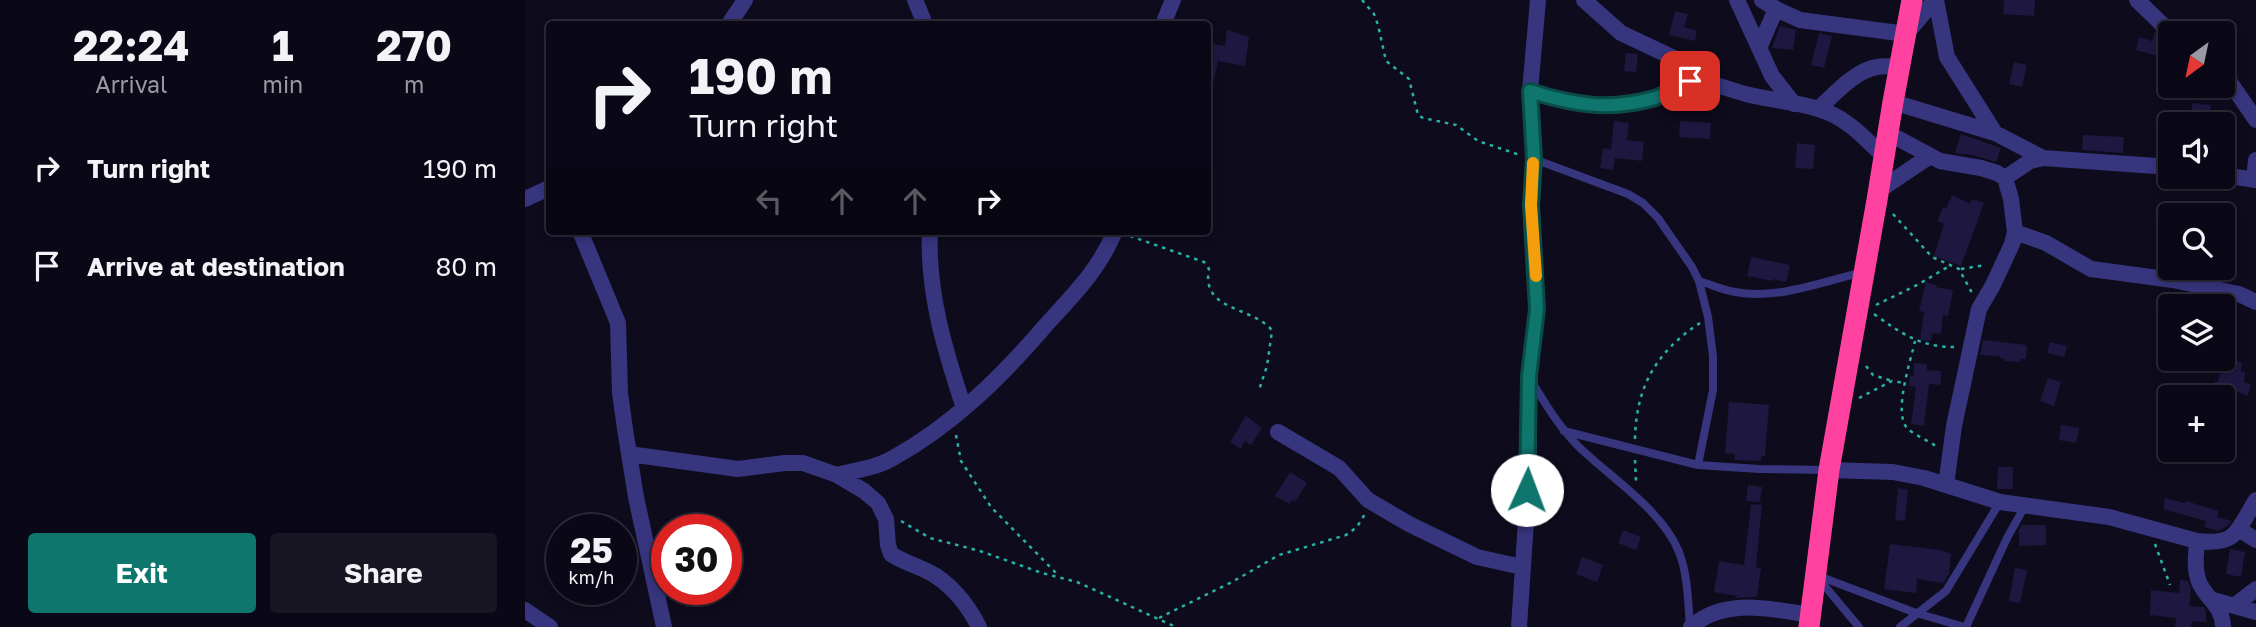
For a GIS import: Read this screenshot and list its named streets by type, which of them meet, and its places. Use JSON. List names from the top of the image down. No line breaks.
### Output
{"north":"bottom left","page":{"eta":["22:24","Arrival","1","min","270","m"],"map_buttons":"+","turn":["190 m","Turn right"],"list":[{"name":"Turn right","value":"190 m"},{"name":"Arrive at destination","value":"80 m"}],"speed":"25 km/h","limit":"30","buttons":["Exit","Share"]}}
